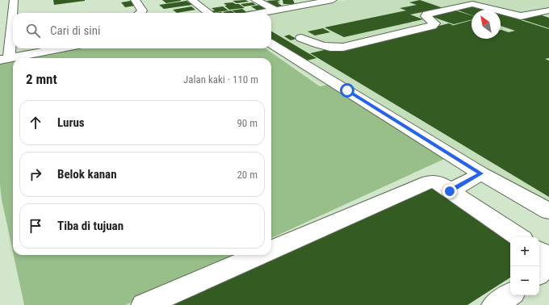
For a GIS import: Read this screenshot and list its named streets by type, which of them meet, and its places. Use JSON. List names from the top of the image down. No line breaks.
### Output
{"north":"top left","page":{"search":"Cari di sini","heading":["2 mnt","Jalan kaki · 110 m"],"list":[["Lurus","90 m"],["Belok kanan","20 m"],"Tiba di tujuan"],"map_buttons":["+","−"]}}
